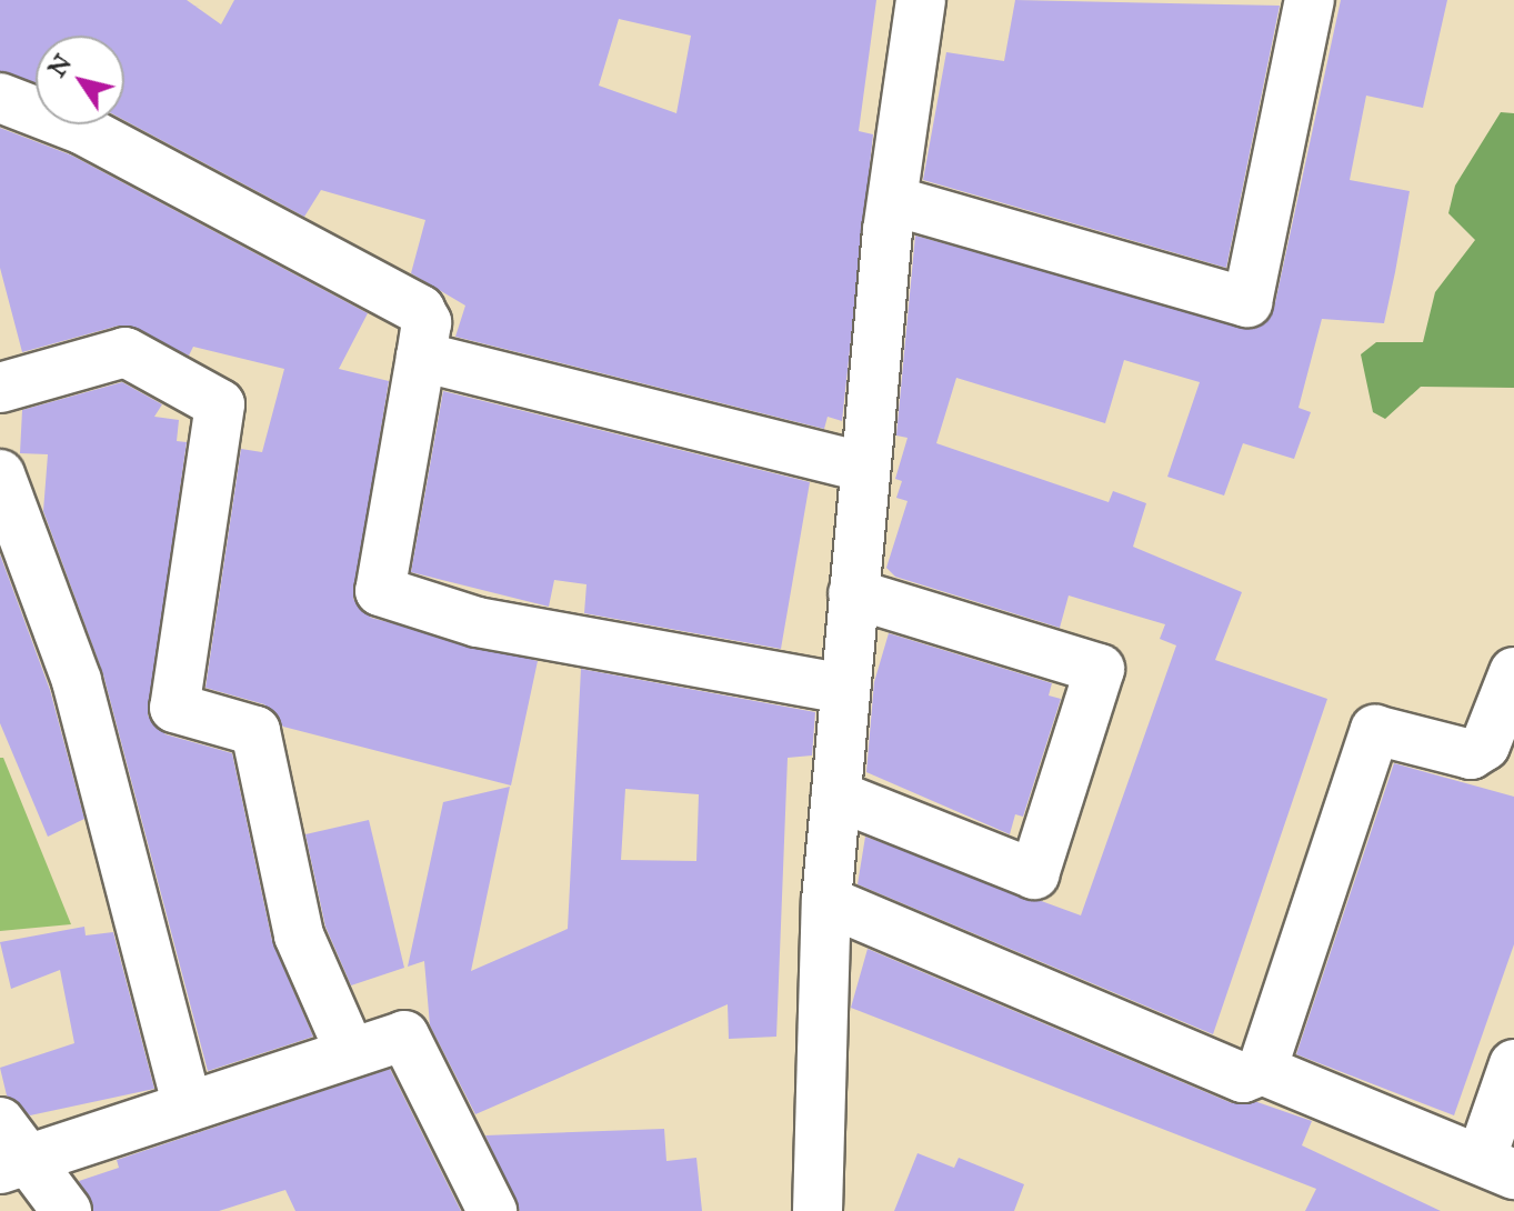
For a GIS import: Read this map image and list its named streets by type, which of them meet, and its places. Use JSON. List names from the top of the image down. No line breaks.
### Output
{"north":"top left"}
